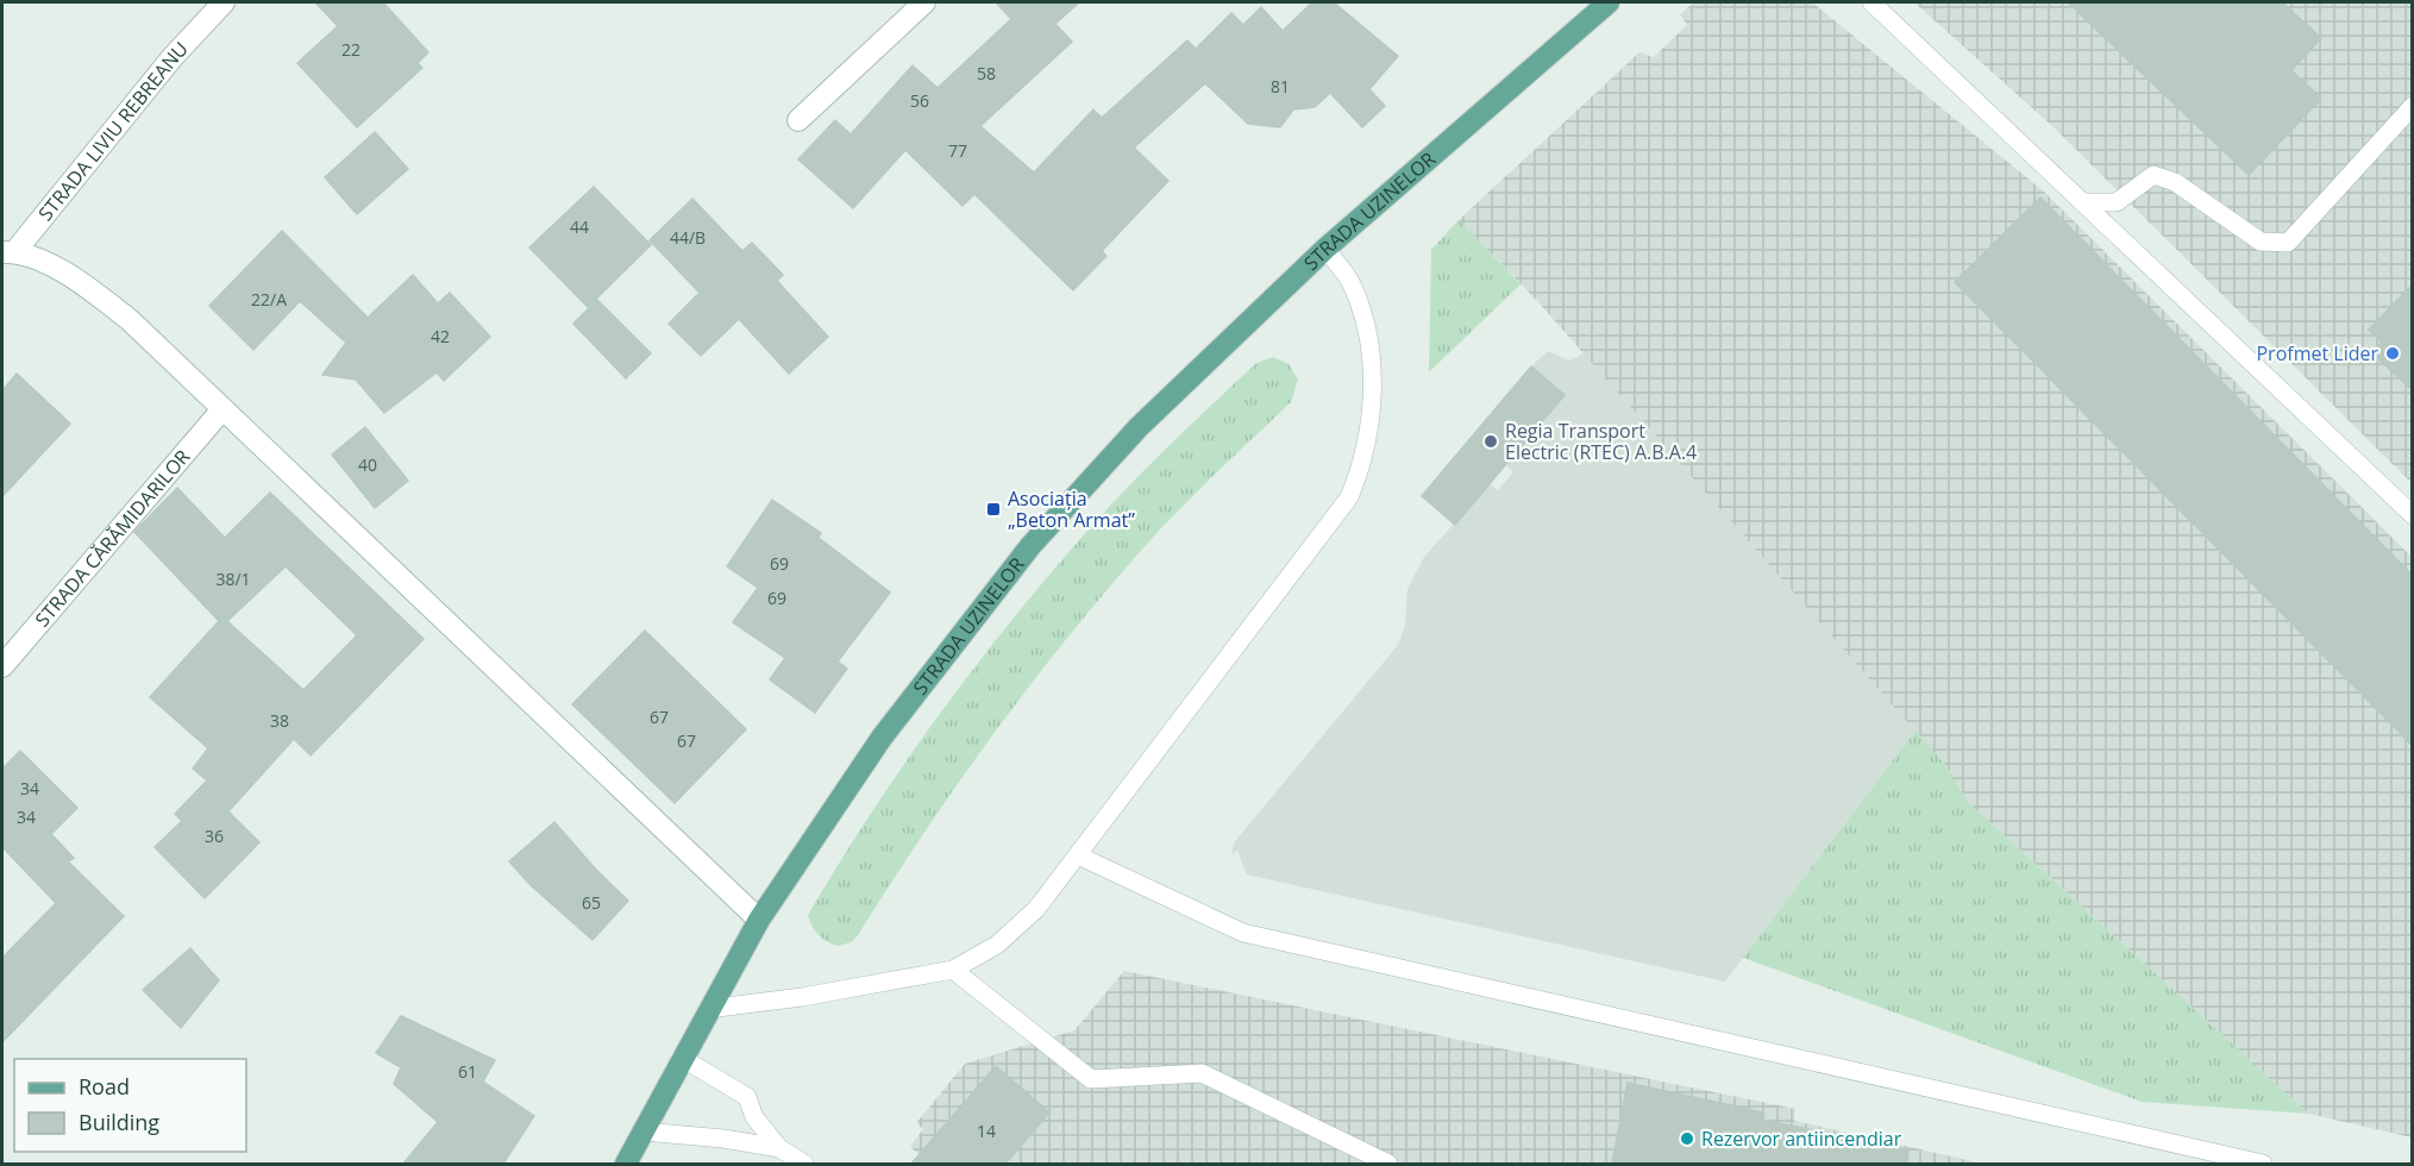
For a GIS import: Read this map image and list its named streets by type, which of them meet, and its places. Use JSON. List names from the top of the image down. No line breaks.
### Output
{"streets":{"main road":["STRADA UZINELOR"],"street":["STRADA LIVIU REBREANU","STRADA CĂRĂMIDARILOR"]},"places":{"other":["Profmet Lider","Regia Transport Electric (RTEC) A.B.A.4","Rezervor antiincendiar"],"transit":["Asociația „Beton Armat”"]},"house_numbers":["22","58","81","56","77","44","44/B","22/A","42","40","69","38/1","69","67","38","67","34","34","36","65","61","14"],"legend":["Road","Building"]}
